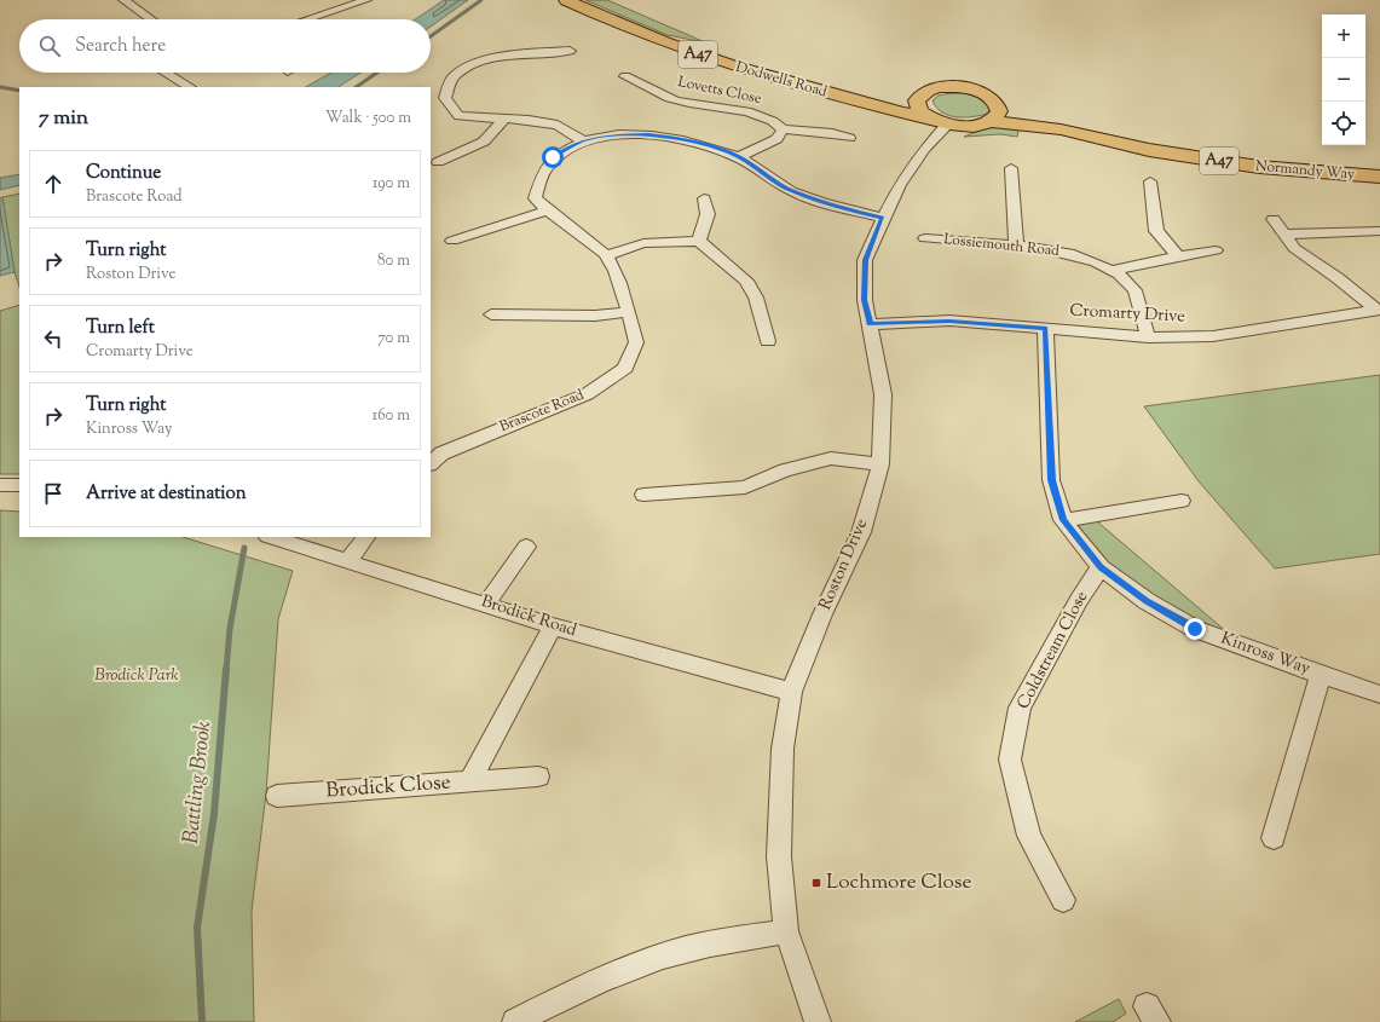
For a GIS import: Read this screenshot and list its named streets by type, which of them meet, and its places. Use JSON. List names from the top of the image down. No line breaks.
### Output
{"streets":{"main road":["A47","Dodwells Road","Normandy Way"],"street":["Lovetts Close","Lossiemouth Road","Cromarty Drive","Brascote Road","Roston Drive","Brodick Road","Coldstream Close","Kinross Way","Brodick Close"]},"crossings":[["Dodwells Road","Normandy Way"],["Dodwells Road","Roston Drive"],["Normandy Way","Roston Drive"],["Lossiemouth Road","Cromarty Drive"],["Cromarty Drive","Roston Drive"],["Cromarty Drive","Kinross Way"],["Brascote Road","Roston Drive"],["Roston Drive","Brodick Road"],["Brodick Road","Brodick Close"],["Coldstream Close","Kinross Way"]],"water":["Battling Brook"],"parks":["Brodick Park"],"places":{"transit":["Lochmore Close"]},"page":{"map_buttons":["+","−"],"search":"Search here","heading":["7 min","Walk · 500 m"],"list":[["Continue","Brascote Road","190 m"],["Turn right","Roston Drive","80 m"],["Turn left","Cromarty Drive","70 m"],["Turn right","Kinross Way","160 m"],"Arrive at destination"]}}
